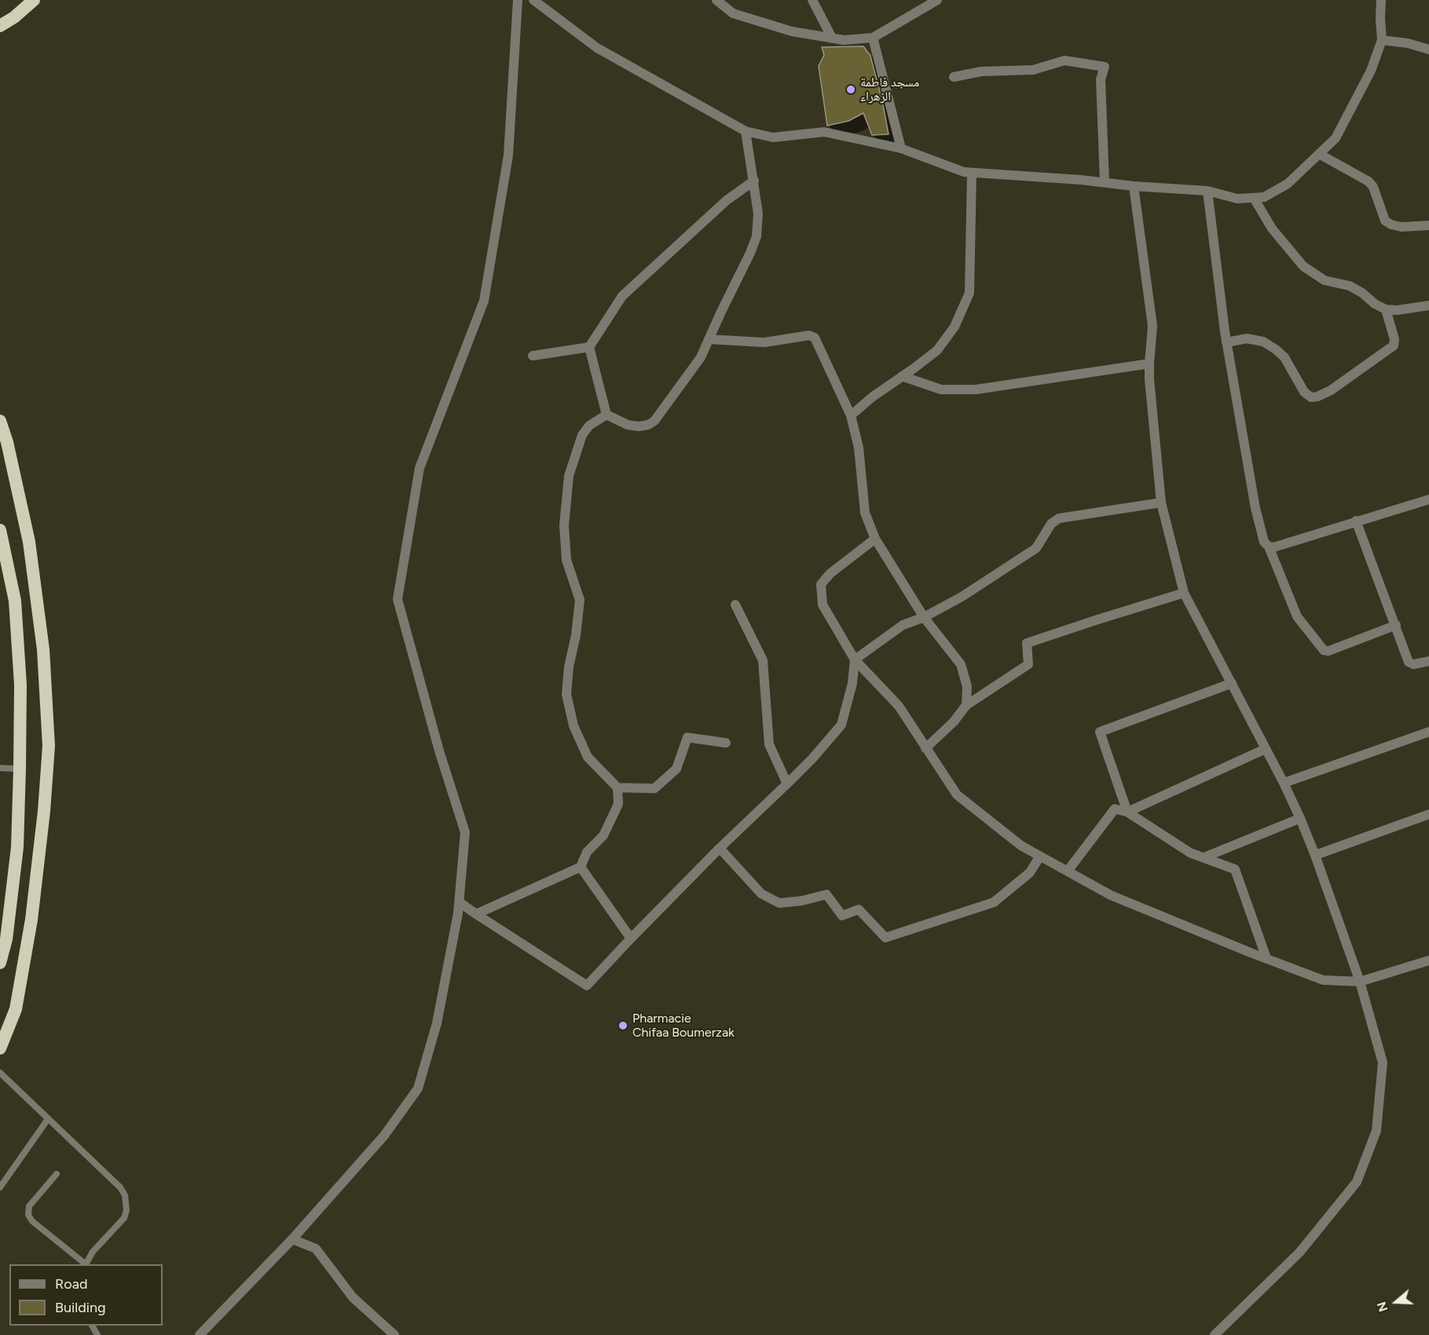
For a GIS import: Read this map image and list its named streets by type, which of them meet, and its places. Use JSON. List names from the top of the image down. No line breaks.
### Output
{"places":["مسجد فاطمة الزهراء","Pharmacie Chifaa Boumerzak"],"legend":["Road","Building"],"north":"left"}
